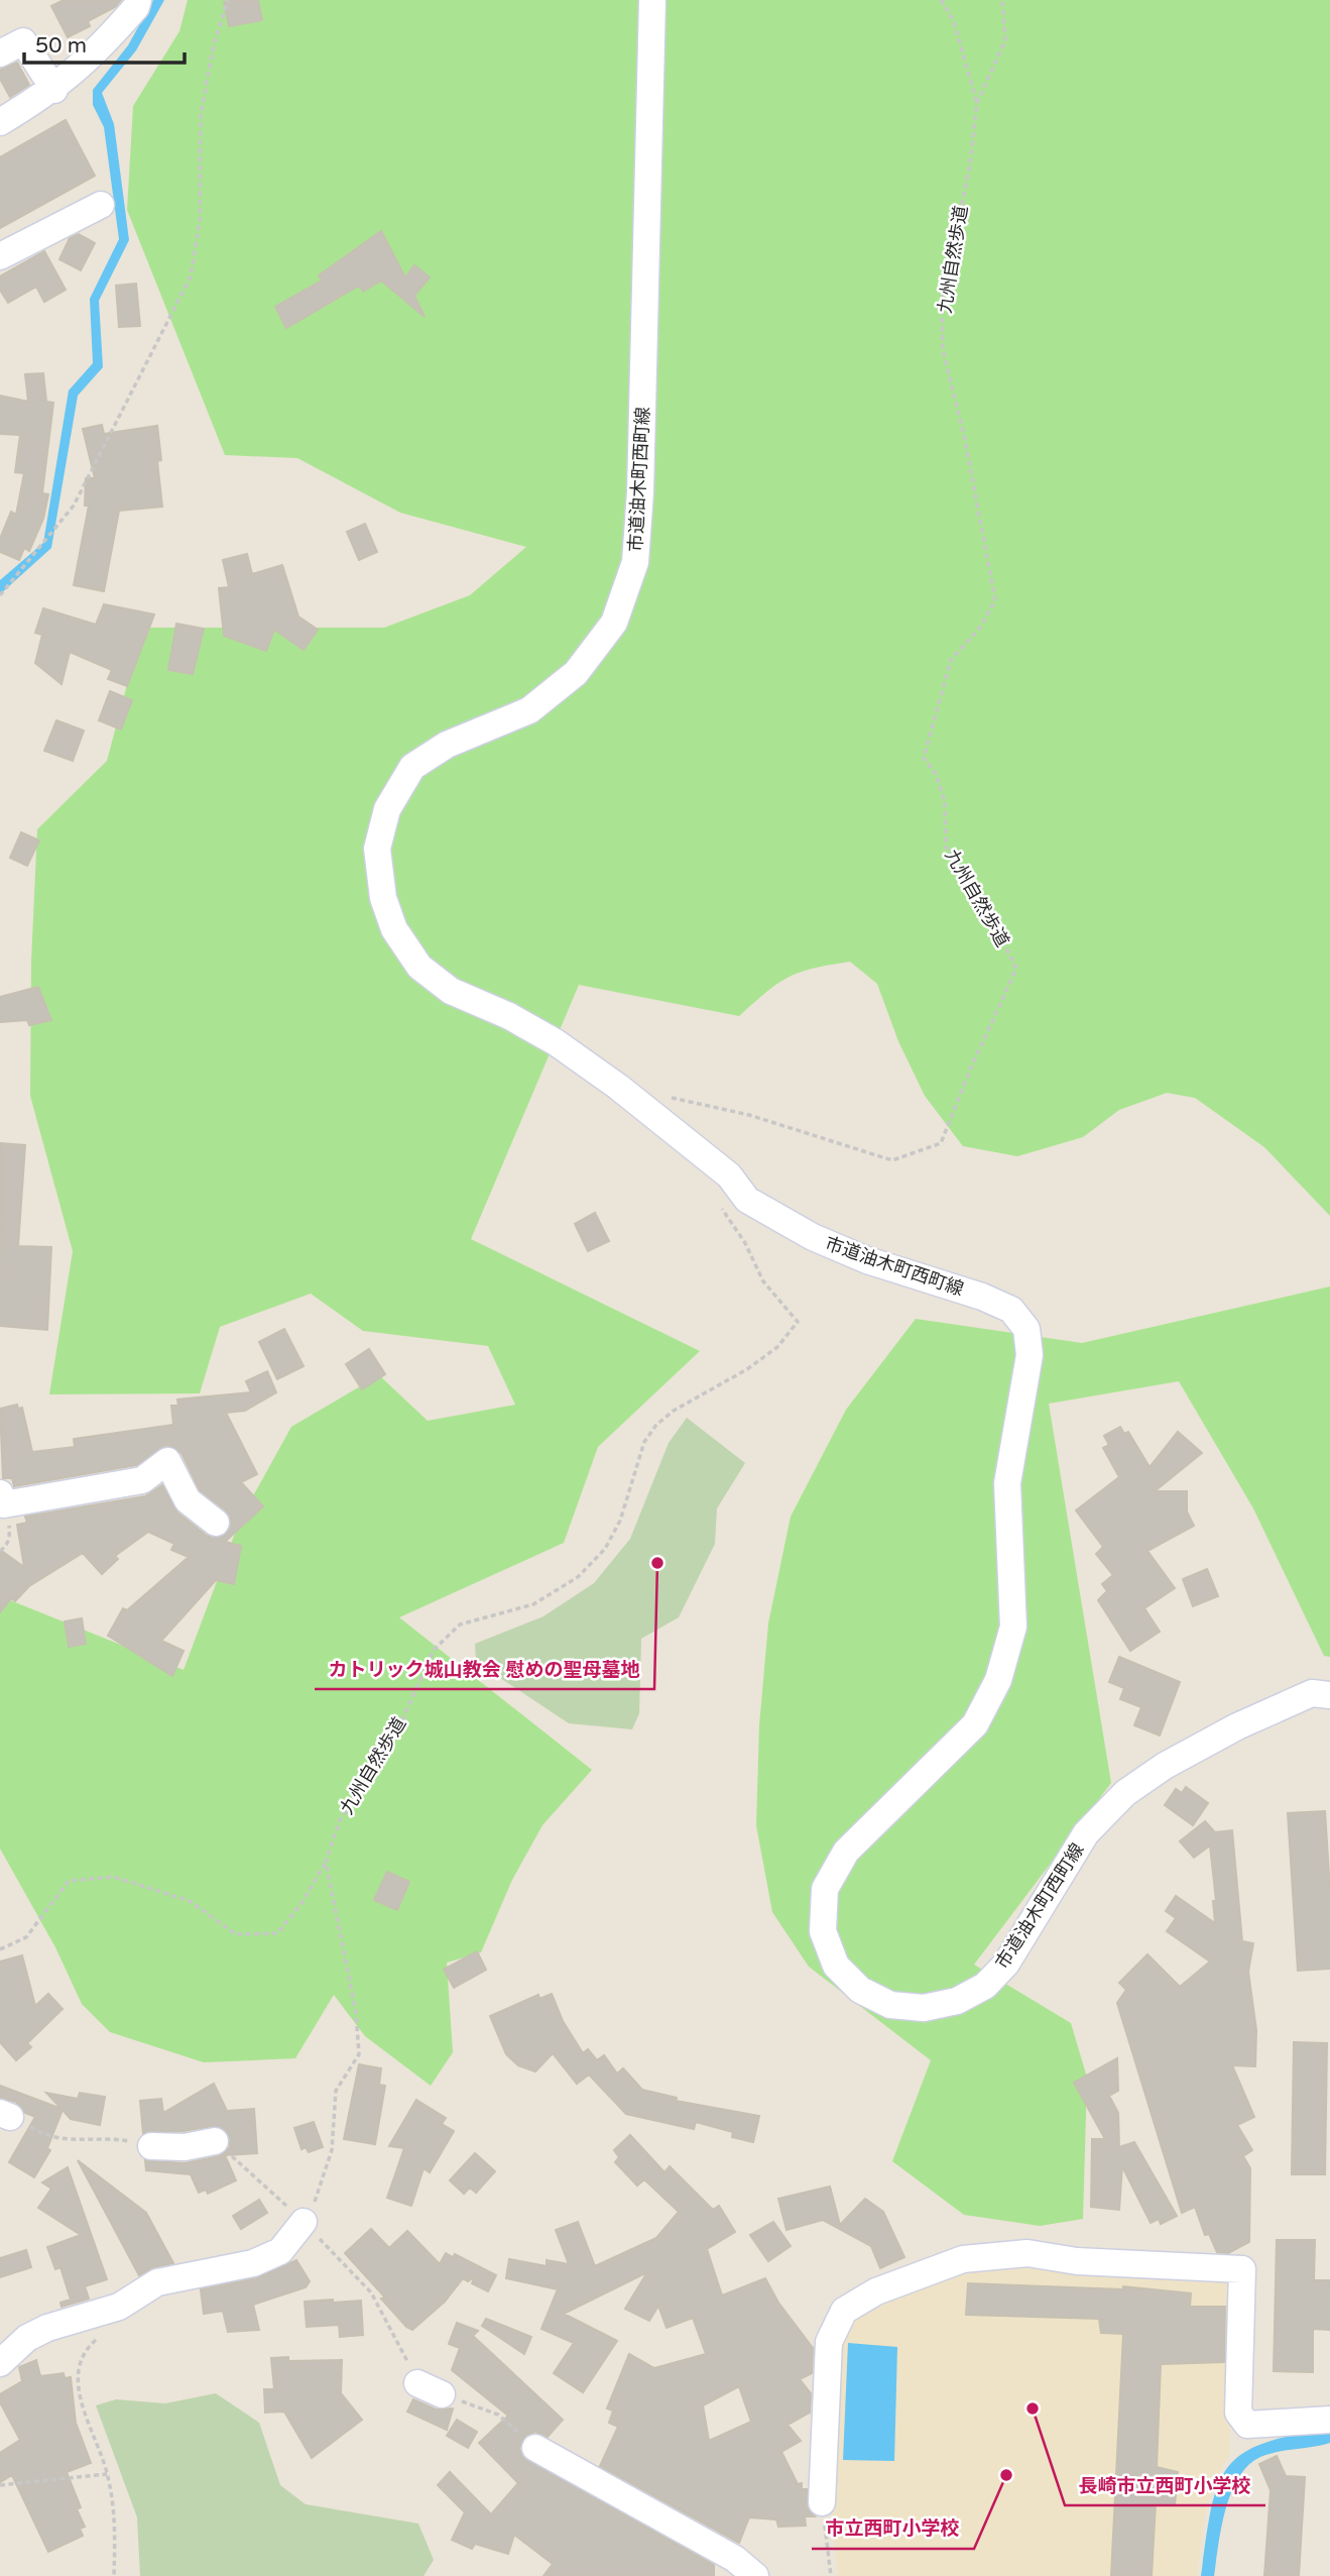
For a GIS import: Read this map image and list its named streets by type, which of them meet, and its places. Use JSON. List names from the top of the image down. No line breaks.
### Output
{"streets":{"street":["市道油木町西町線"],"path":["九州自然歩道"]},"crossings":[["九州自然歩道","市道油木町西町線"]],"places":["カトリック城山教会 慰めの聖母墓地","長崎市立西町小学校","市立西町小学校"],"scale_bar":"50 m"}
